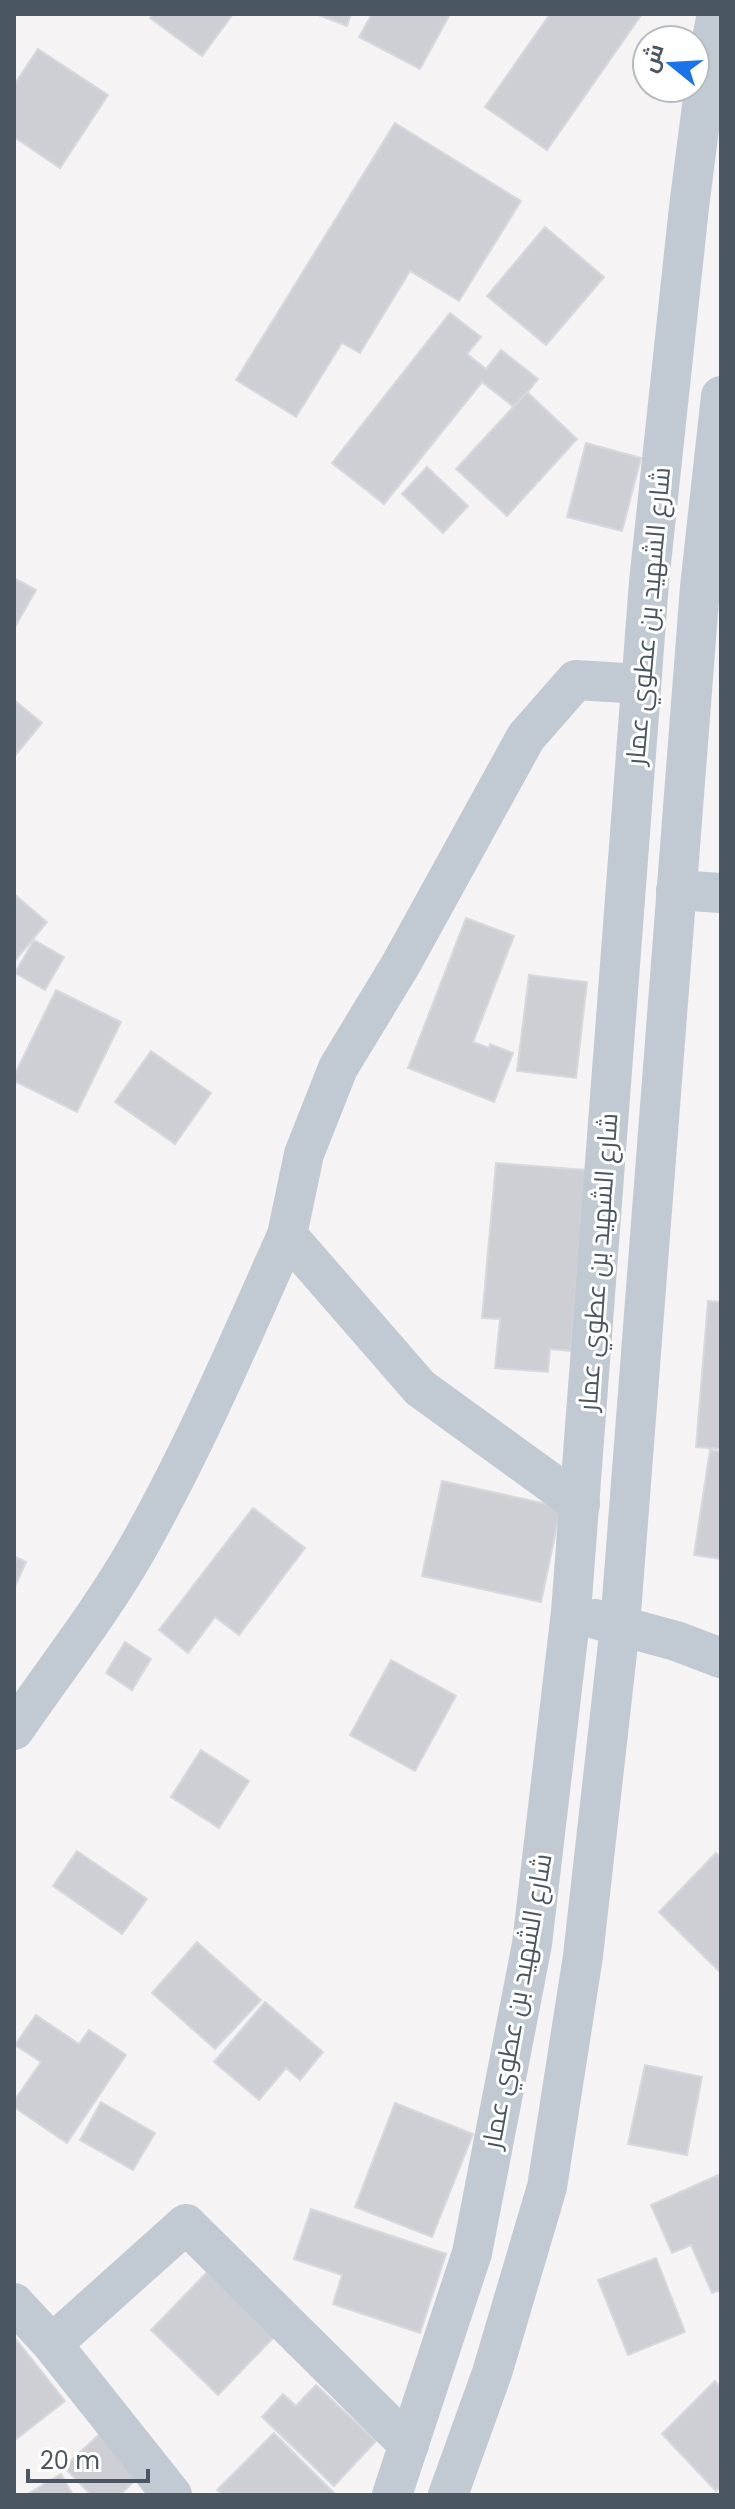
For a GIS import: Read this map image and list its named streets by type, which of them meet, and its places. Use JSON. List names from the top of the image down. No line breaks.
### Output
{"streets":{"street":["شارع الشهيد بن عطوي عمار"]},"scale_bar":"20 m","north":"left"}
